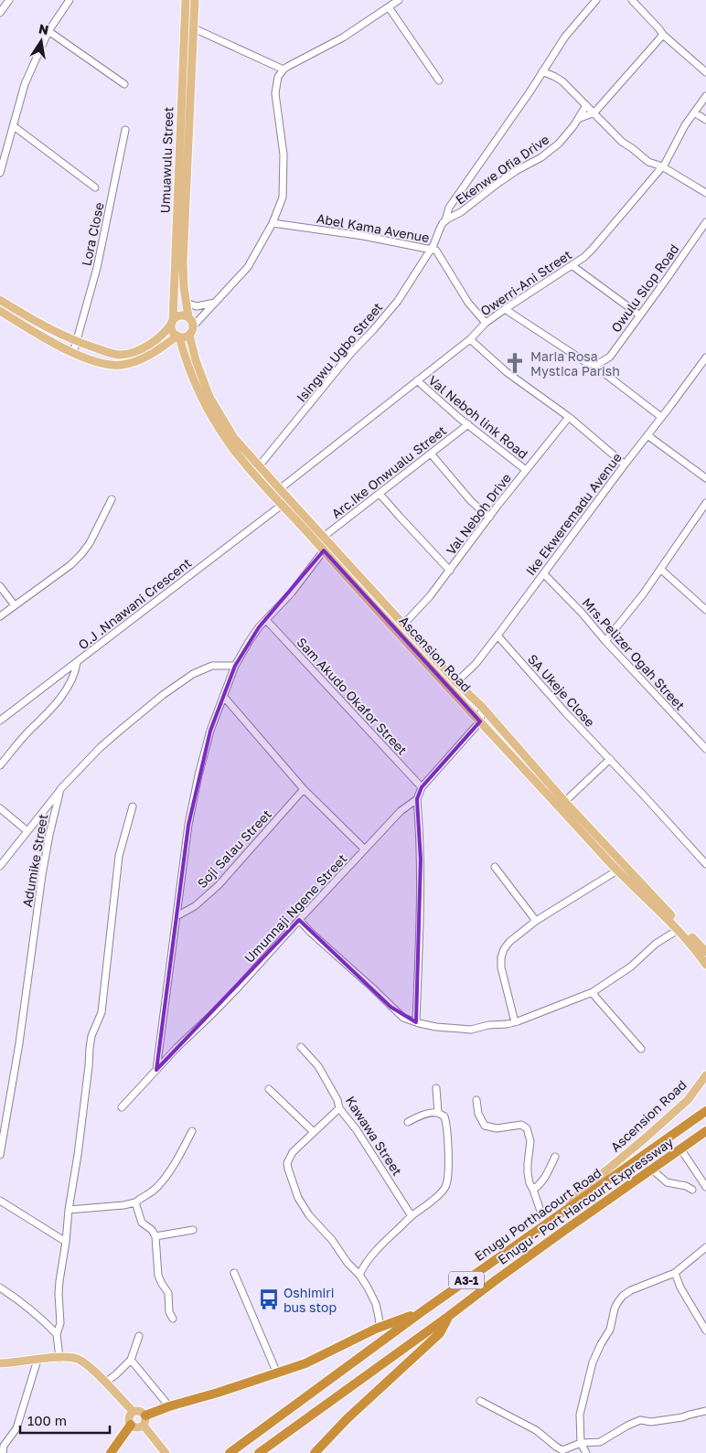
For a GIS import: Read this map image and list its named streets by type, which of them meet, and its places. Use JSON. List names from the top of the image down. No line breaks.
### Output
{"streets":{"highway":["Enugu - Port Harcourt Expressway","Enugu Porthacourt Road","A3-1"],"main road":["Umuawulu Street","Ascension Road"],"street":["Ekenwe Ofia Drive","Abel Kama Avenue","Lora Close","Owerri-Ani Street","Owulu Slop Road","Isingwu Ugbo Street","Val Neboh link Road","Arc.Ike Onwualu Street","Val Neboh Drive","Ike Ekweremadu Avenue","O.J .Nnawani Crescent","Mrs.Pelizer Ogah Street","SA Ukeje Close","Sam Akudo Okafor Street","Soji Salau Street","Adumike Street","Umunnaji Ngene Street","Kawawa Street"]},"crossings":[["Umuawulu Street","Ascension Road"],["Abel Kama Avenue","Owerri-Ani Street"],["Abel Kama Avenue","Isingwu Ugbo Street"],["Owerri-Ani Street","Val Neboh link Road"],["Owerri-Ani Street","Ascension Road"],["Isingwu Ugbo Street","Ascension Road"],["Val Neboh link Road","Arc.Ike Onwualu Street"],["Val Neboh link Road","Val Neboh Drive"],["Arc.Ike Onwualu Street","Ascension Road"],["Val Neboh Drive","Ascension Road"],["Ike Ekweremadu Avenue","Ascension Road"],["Ike Ekweremadu Avenue","Mrs.Pelizer Ogah Street"],["Ike Ekweremadu Avenue","SA Ukeje Close"],["O.J .Nnawani Crescent","Ascension Road"],["Ascension Road","Enugu Porthacourt Road"]],"places":{"church":["Maria Rosa Mystica Parish"],"bus stop":["Oshimiri bus stop"]},"scale_bar":"100 m","north":"top"}
